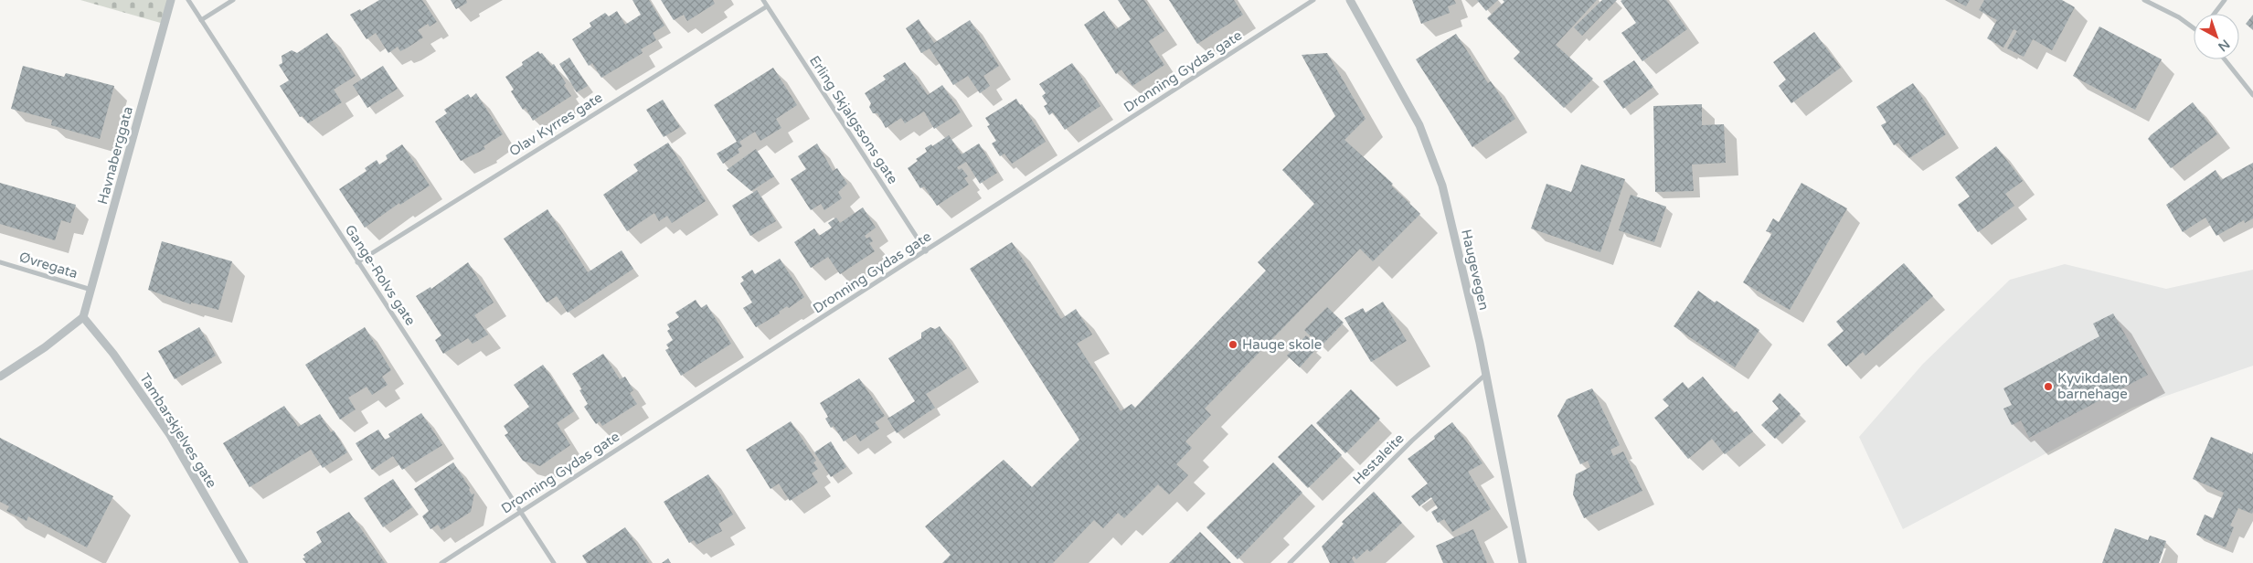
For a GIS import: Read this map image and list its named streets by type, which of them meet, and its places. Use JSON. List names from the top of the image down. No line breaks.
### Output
{"streets":{"street":["Dronning Gydas gate","Erling Skjalgssons gate","Olav Kyrres gate","Havnaberggata","Øvregata","Haugevegen","Gange-Rolvs gate","Tambarskjelves gate","Hestaleite"]},"crossings":[["Dronning Gydas gate","Erling Skjalgssons gate"],["Dronning Gydas gate","Gange-Rolvs gate"],["Erling Skjalgssons gate","Olav Kyrres gate"],["Olav Kyrres gate","Gange-Rolvs gate"],["Havnaberggata","Øvregata"],["Havnaberggata","Tambarskjelves gate"],["Haugevegen","Hestaleite"]],"places":["Hauge skole","Kyvikdalen barnehage"],"north":"bottom right"}
